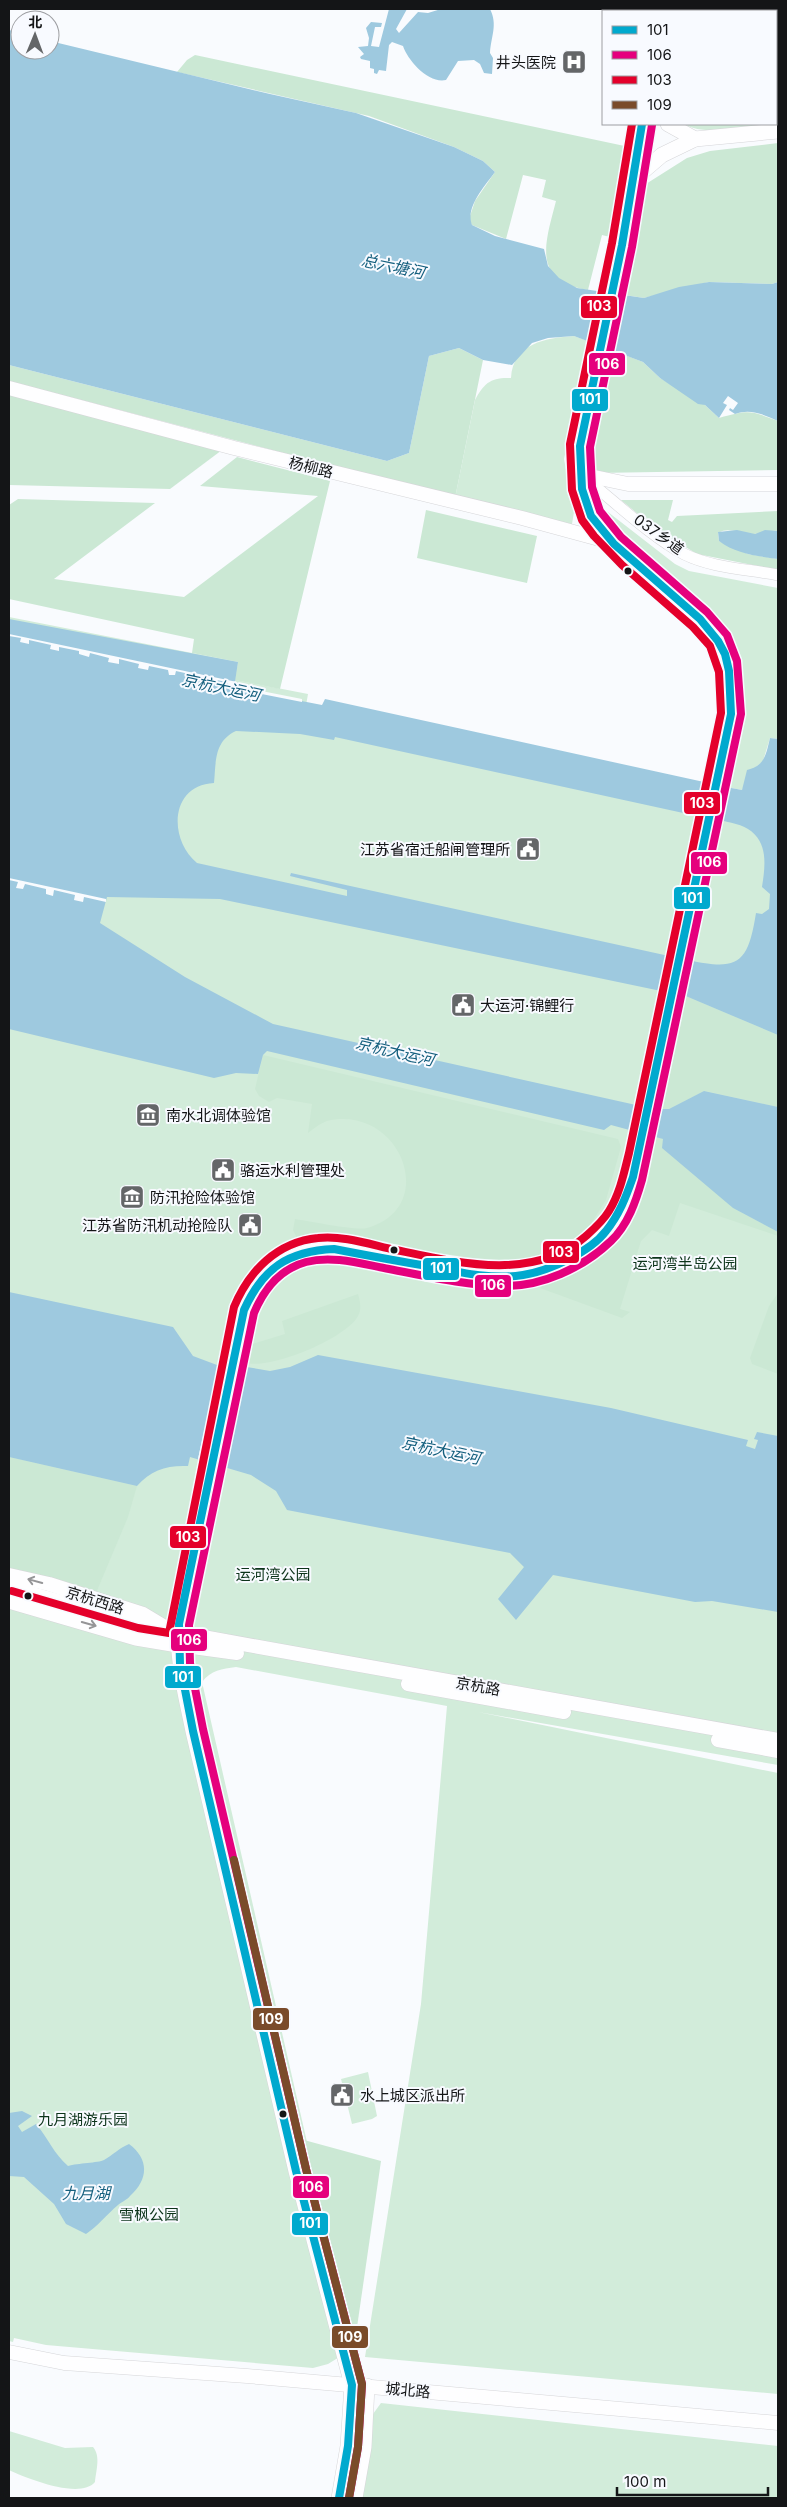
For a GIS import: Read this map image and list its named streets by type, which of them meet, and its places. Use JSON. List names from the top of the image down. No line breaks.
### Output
{"streets":{"street":["杨柳路","037乡道","京杭西路","京杭路","城北路"]},"crossings":[["京杭西路","京杭路"]],"one_way":["京杭西路"],"water":["总六塘河","京杭大运河","九月湖"],"parks":["运河湾半岛公园","运河湾公园","九月湖游乐园","雪枫公园"],"places":{"hospital":["井头医院"],"public building":["江苏省宿迁船闸管理所","大运河·锦鲤行","骆运水利管理处","江苏省防汛机动抢险队","水上城区派出所"],"museum":["南水北调体验馆","防汛抢险体验馆"]},"lines":["transit line 101","transit line 106","transit line 103","transit line 109"],"legend":["101","106","103","109"],"scale_bar":"100 m","north":"top"}
